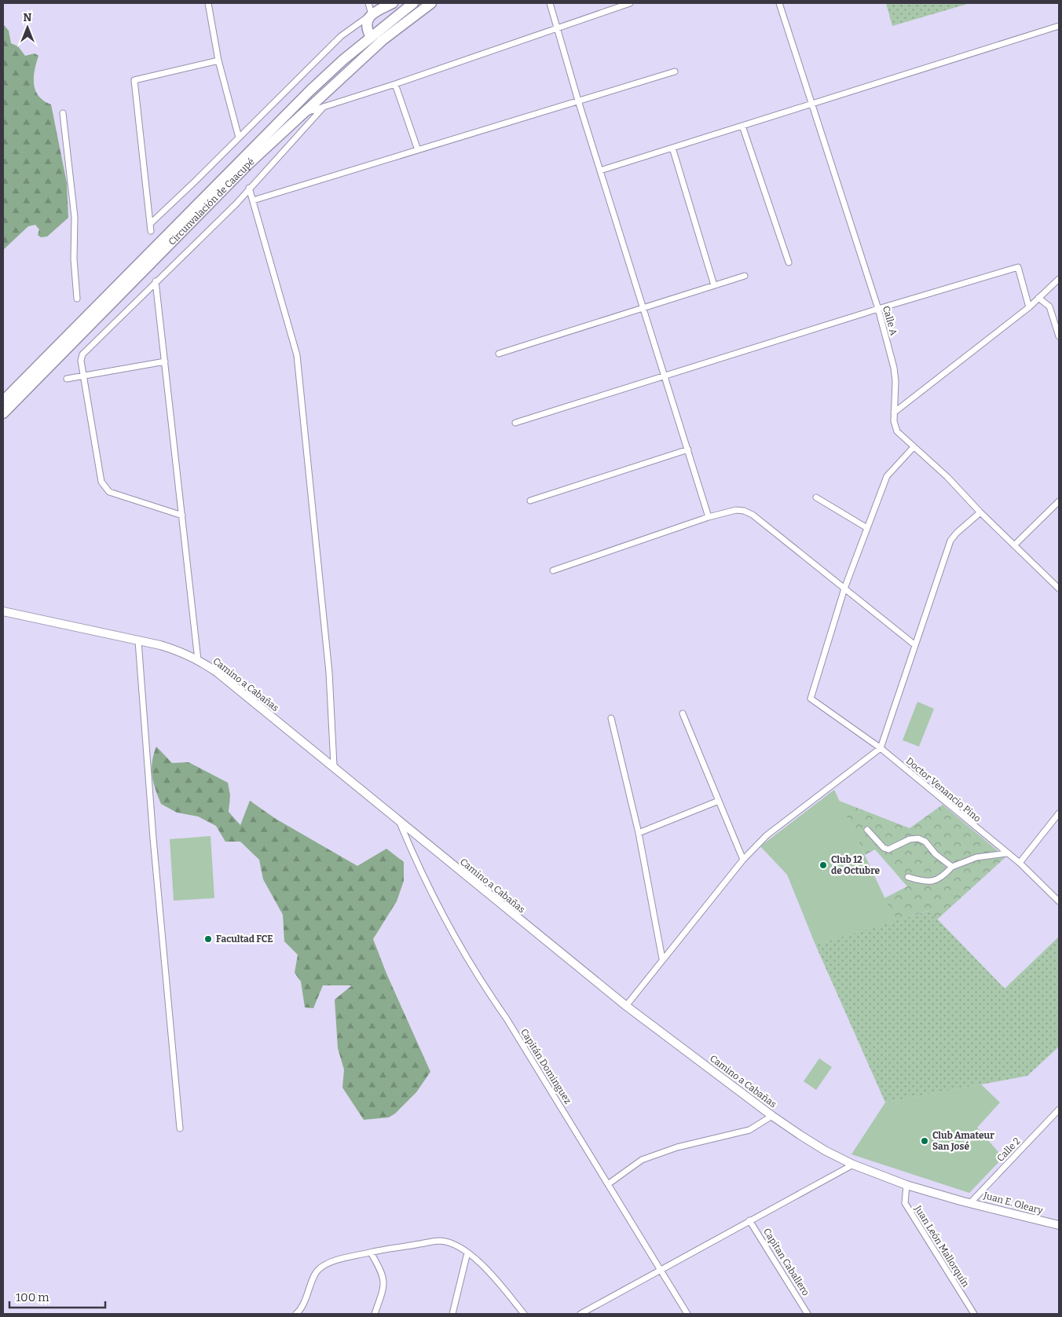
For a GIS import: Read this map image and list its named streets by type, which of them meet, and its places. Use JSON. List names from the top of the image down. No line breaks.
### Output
{"streets":{"highway":["Circunvalación de Caacupé"],"street":["Calle A","Camino a Cabañas","Doctor Venancio Pino","Capitán Dominguez","Calle 2","Juan E. Oleary","Juan León Mallorquín","Capitan Caballero"]},"crossings":[["Camino a Cabañas","Capitán Dominguez"],["Camino a Cabañas","Calle 2"],["Camino a Cabañas","Juan E. Oleary"],["Camino a Cabañas","Juan León Mallorquín"],["Calle 2","Juan E. Oleary"]],"places":["Club 12 de Octubre","Facultad FCE","Club Amateur San José"],"scale_bar":"100 m","north":"top"}
